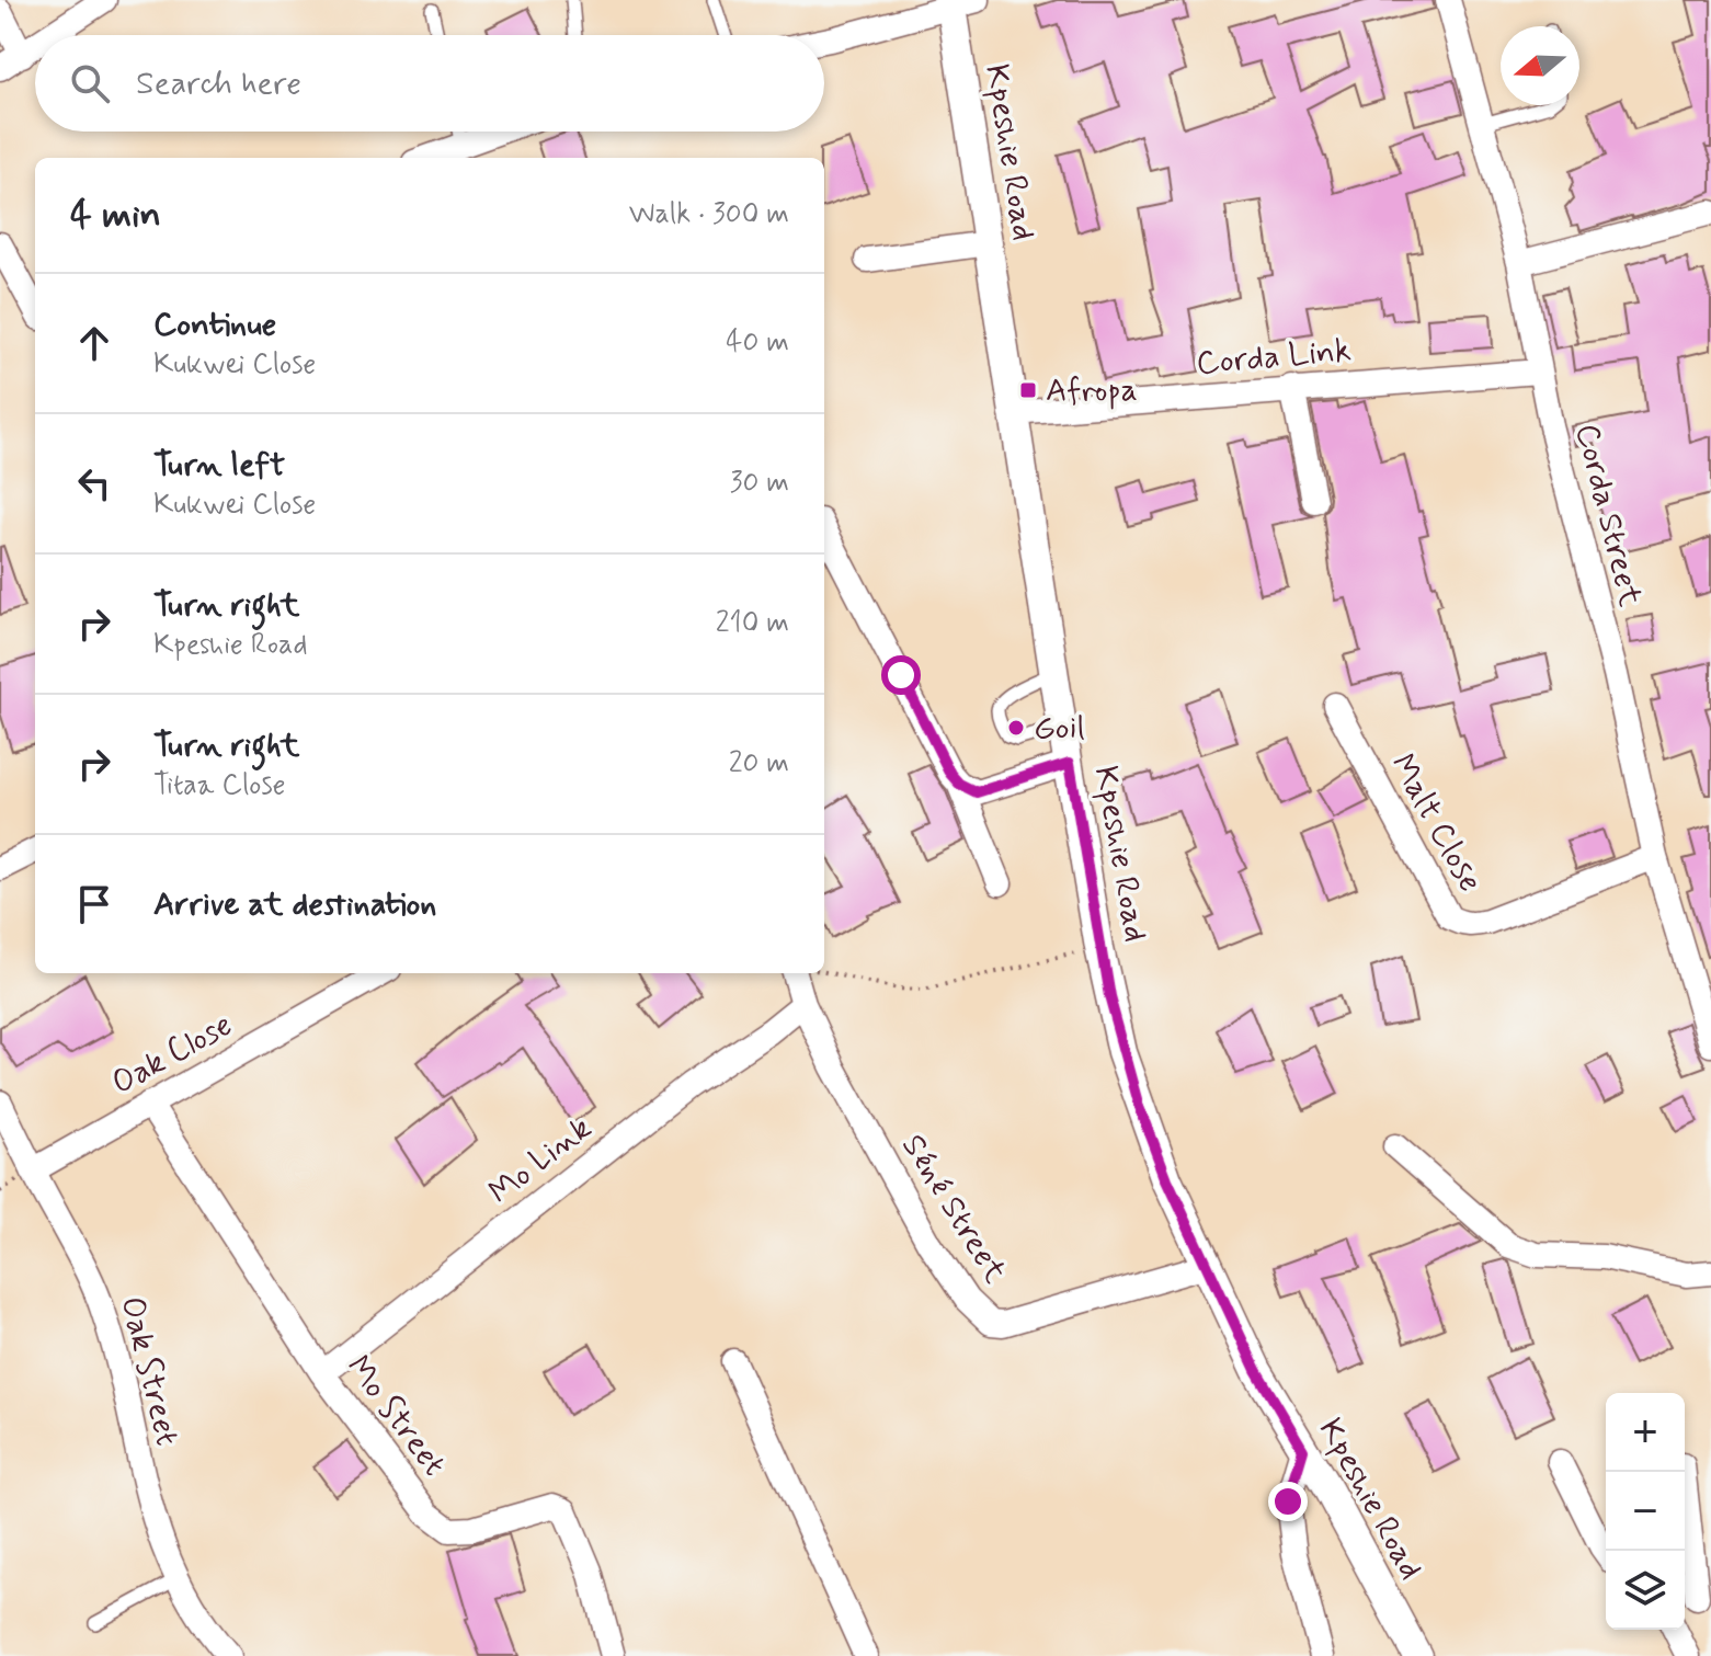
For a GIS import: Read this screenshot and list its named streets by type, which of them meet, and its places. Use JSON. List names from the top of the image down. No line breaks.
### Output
{"streets":{"street":["Kpeshie Road","Corda Link","Corda Street","Malt Close","Oak Close","Mo Link","Séné Street","Oak Street","Mo Street"]},"crossings":[["Kpeshie Road","Corda Link"],["Kpeshie Road","Séné Street"],["Corda Link","Corda Street"],["Corda Street","Malt Close"],["Oak Close","Oak Street"],["Oak Close","Mo Street"],["Mo Link","Séné Street"],["Mo Link","Mo Street"]],"places":{"transit":["Afropa"],"other":["Goil"]},"north":"left","page":{"search":"Search here","heading":["4 min","Walk · 300 m"],"list":[["Continue","Kukwei Close","40 m"],["Turn left","Kukwei Close","30 m"],["Turn right","Kpeshie Road","210 m"],["Turn right","Titaa Close","20 m"],"Arrive at destination"],"map_buttons":["+","−"]}}
